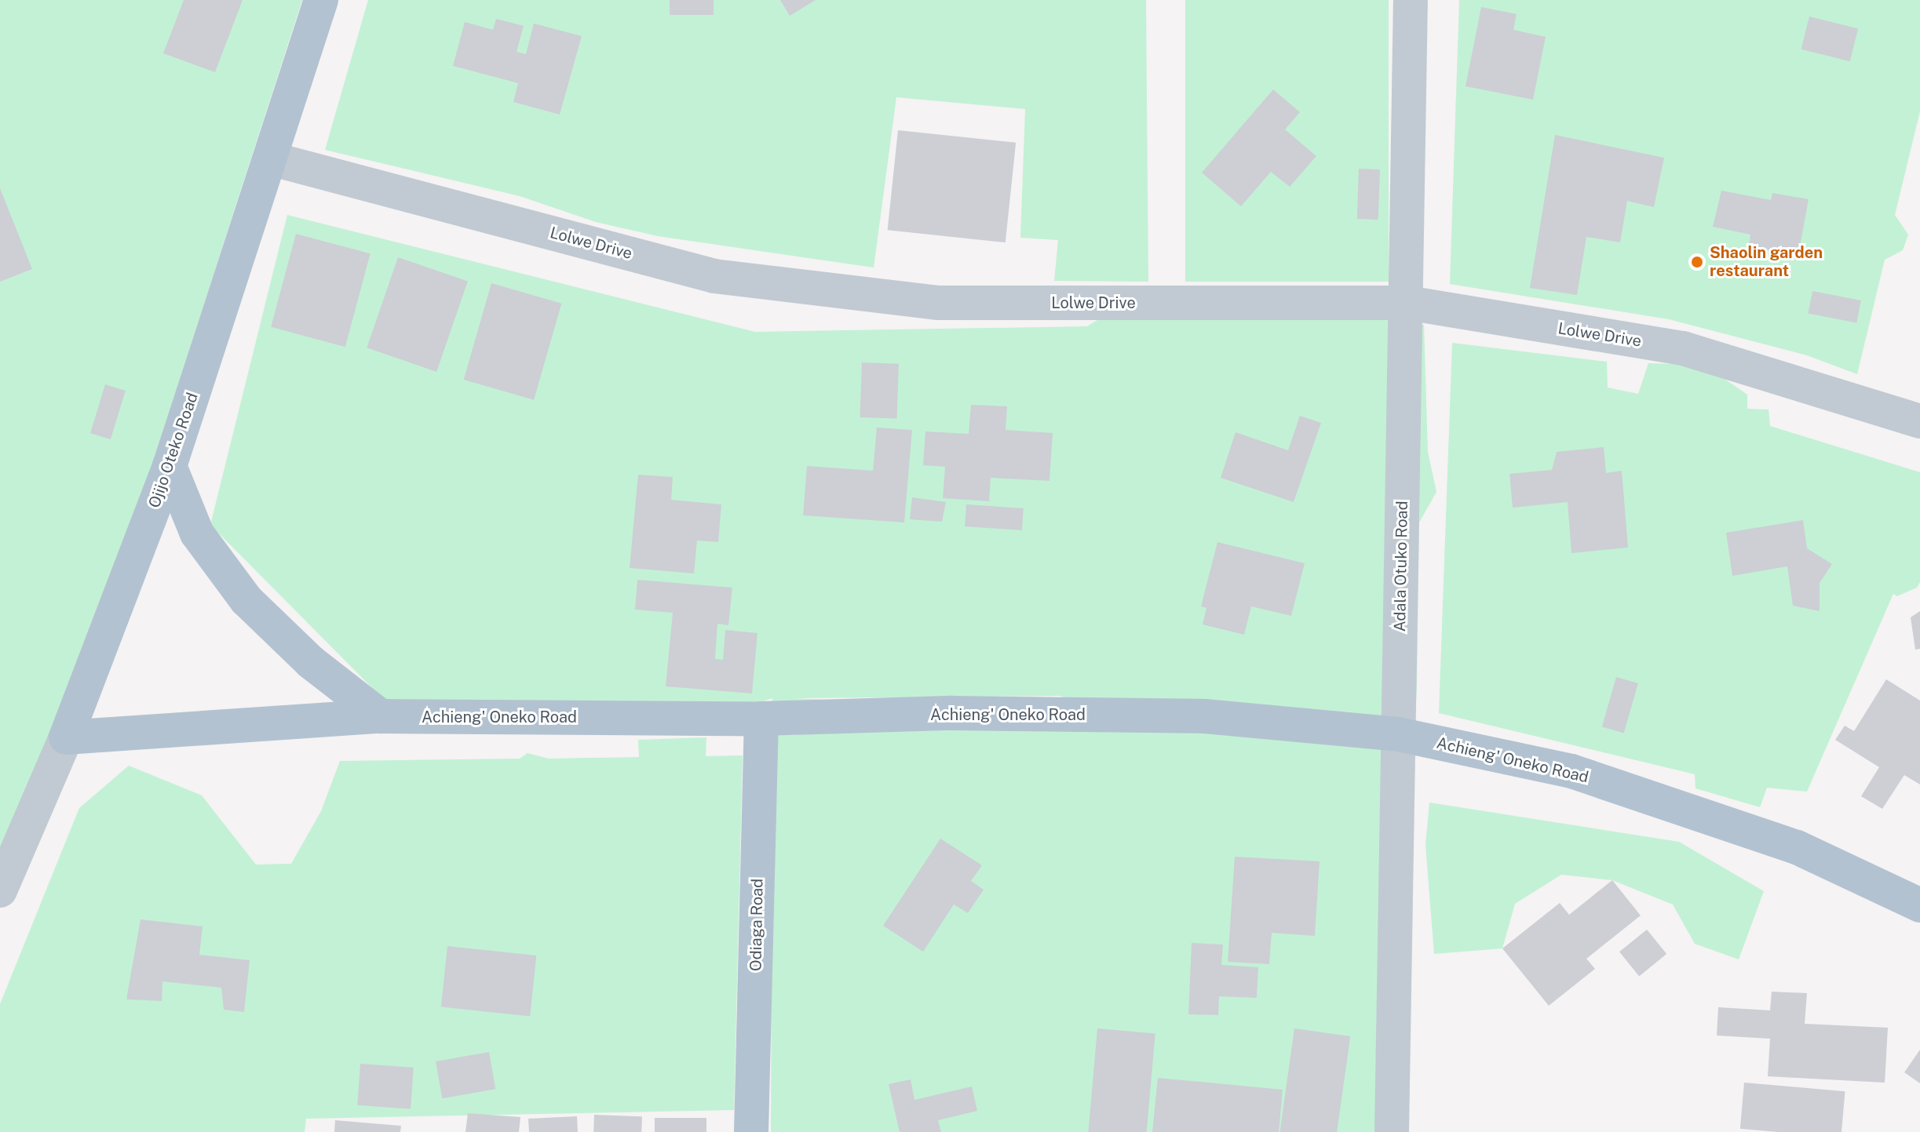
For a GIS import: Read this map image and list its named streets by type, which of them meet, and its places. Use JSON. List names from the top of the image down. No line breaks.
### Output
{"streets":{"main road":["Ojijo Oteko Road","Achieng' Oneko Road","Odiaga Road"],"street":["Lolwe Drive","Adala Otuko Road"]},"crossings":[["Lolwe Drive","Ojijo Oteko Road"],["Lolwe Drive","Adala Otuko Road"],["Ojijo Oteko Road","Achieng' Oneko Road"],["Adala Otuko Road","Achieng' Oneko Road"],["Achieng' Oneko Road","Odiaga Road"]],"places":["Shaolin garden restaurant"]}
